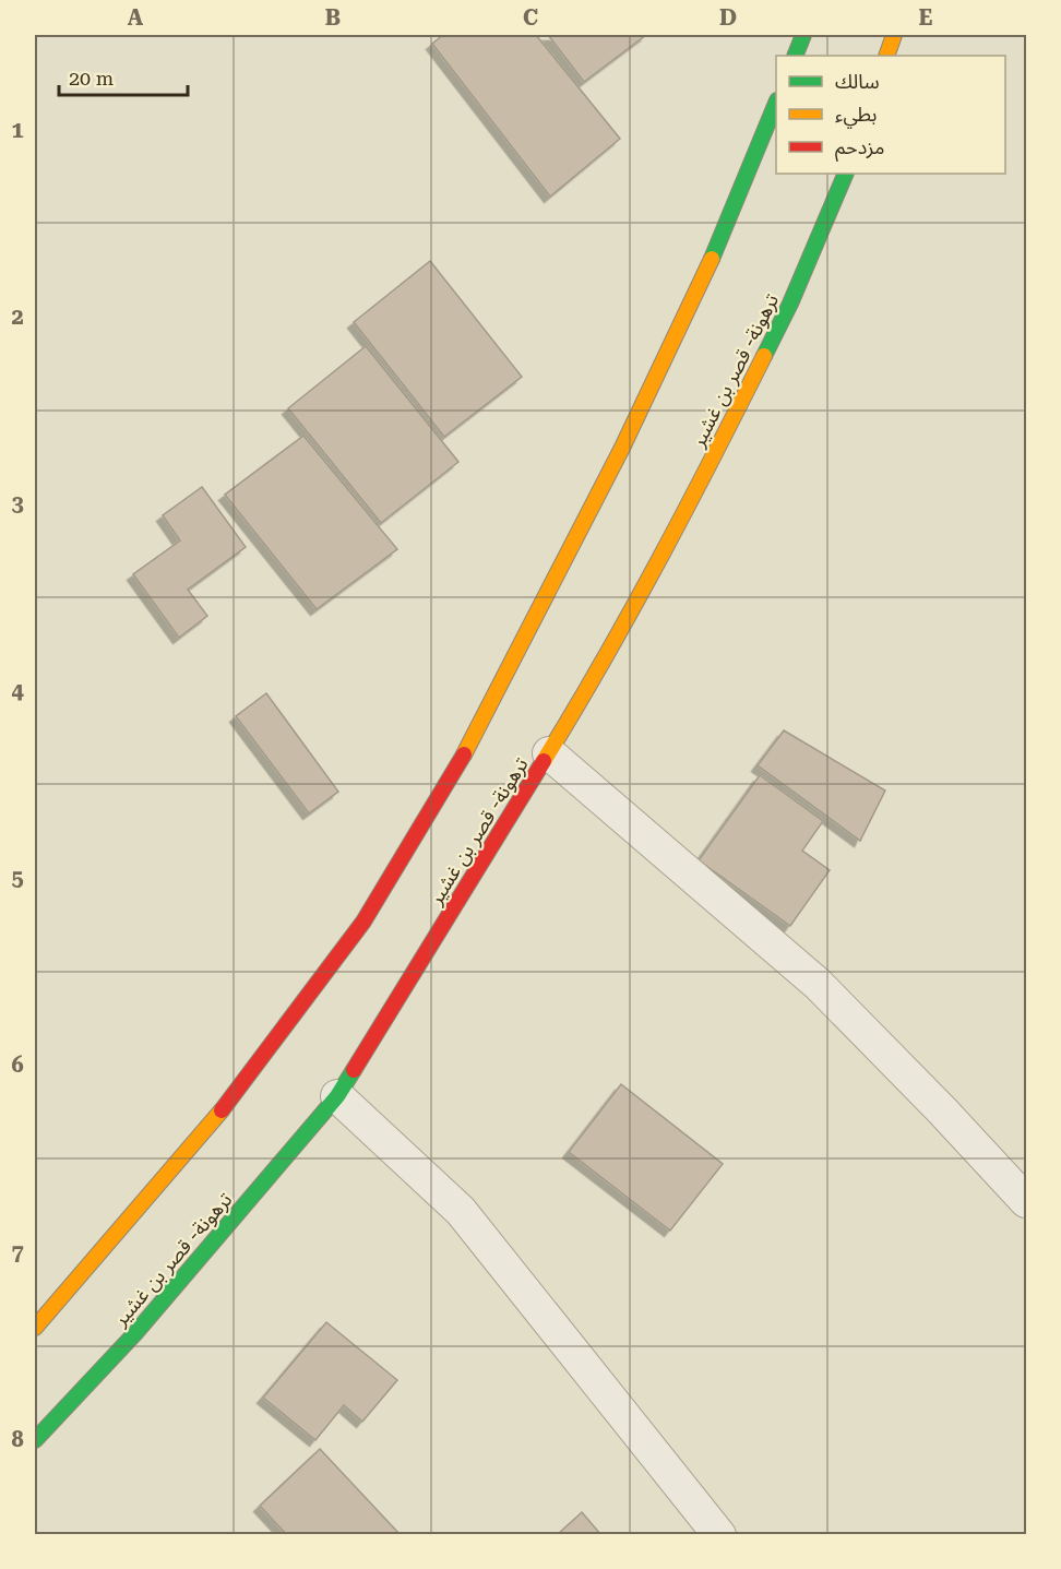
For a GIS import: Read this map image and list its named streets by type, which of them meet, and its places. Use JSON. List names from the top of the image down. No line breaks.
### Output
{"streets":{"highway":["ترهونة- قصر بن غشير"]},"legend":["سالك","بطيء","مزدحم"],"scale_bar":"20 m","grid":{"columns":["A","B","C","D","E"],"rows":["1","2","3","4","5","6","7","8"]}}
